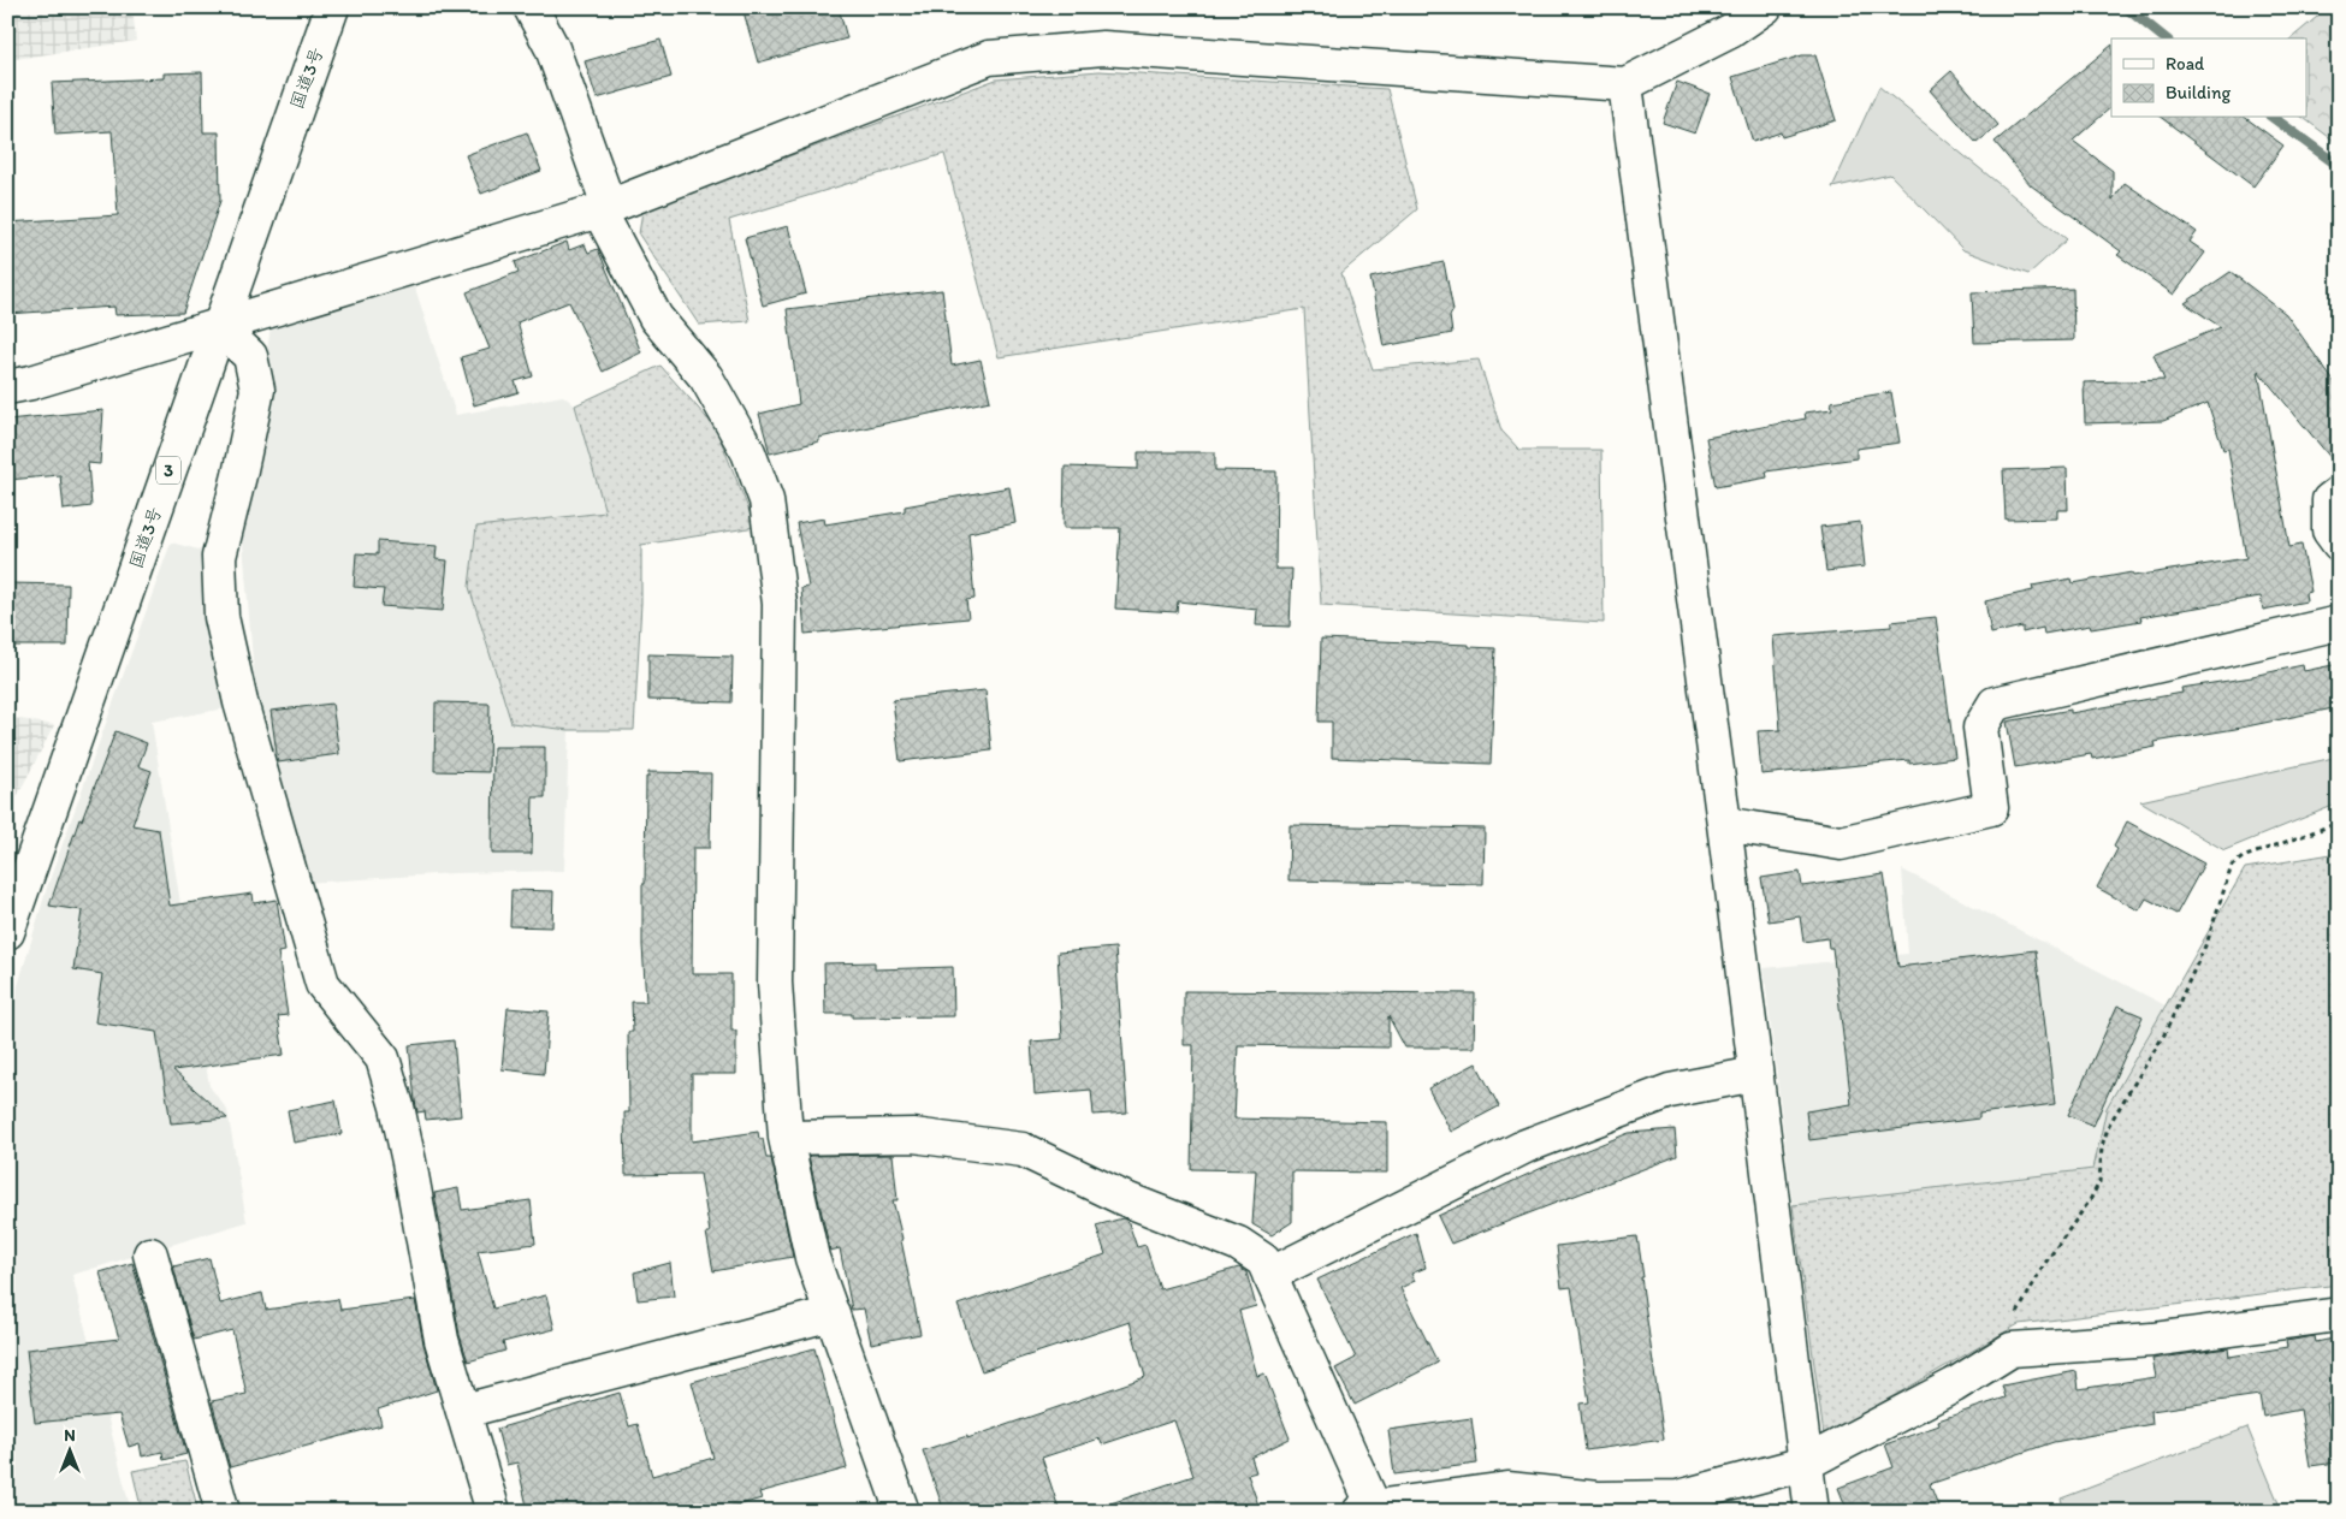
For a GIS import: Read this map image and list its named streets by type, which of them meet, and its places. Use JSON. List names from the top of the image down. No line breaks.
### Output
{"streets":{"main road":["国道3号","3"]},"legend":["Road","Building"],"north":"top"}
